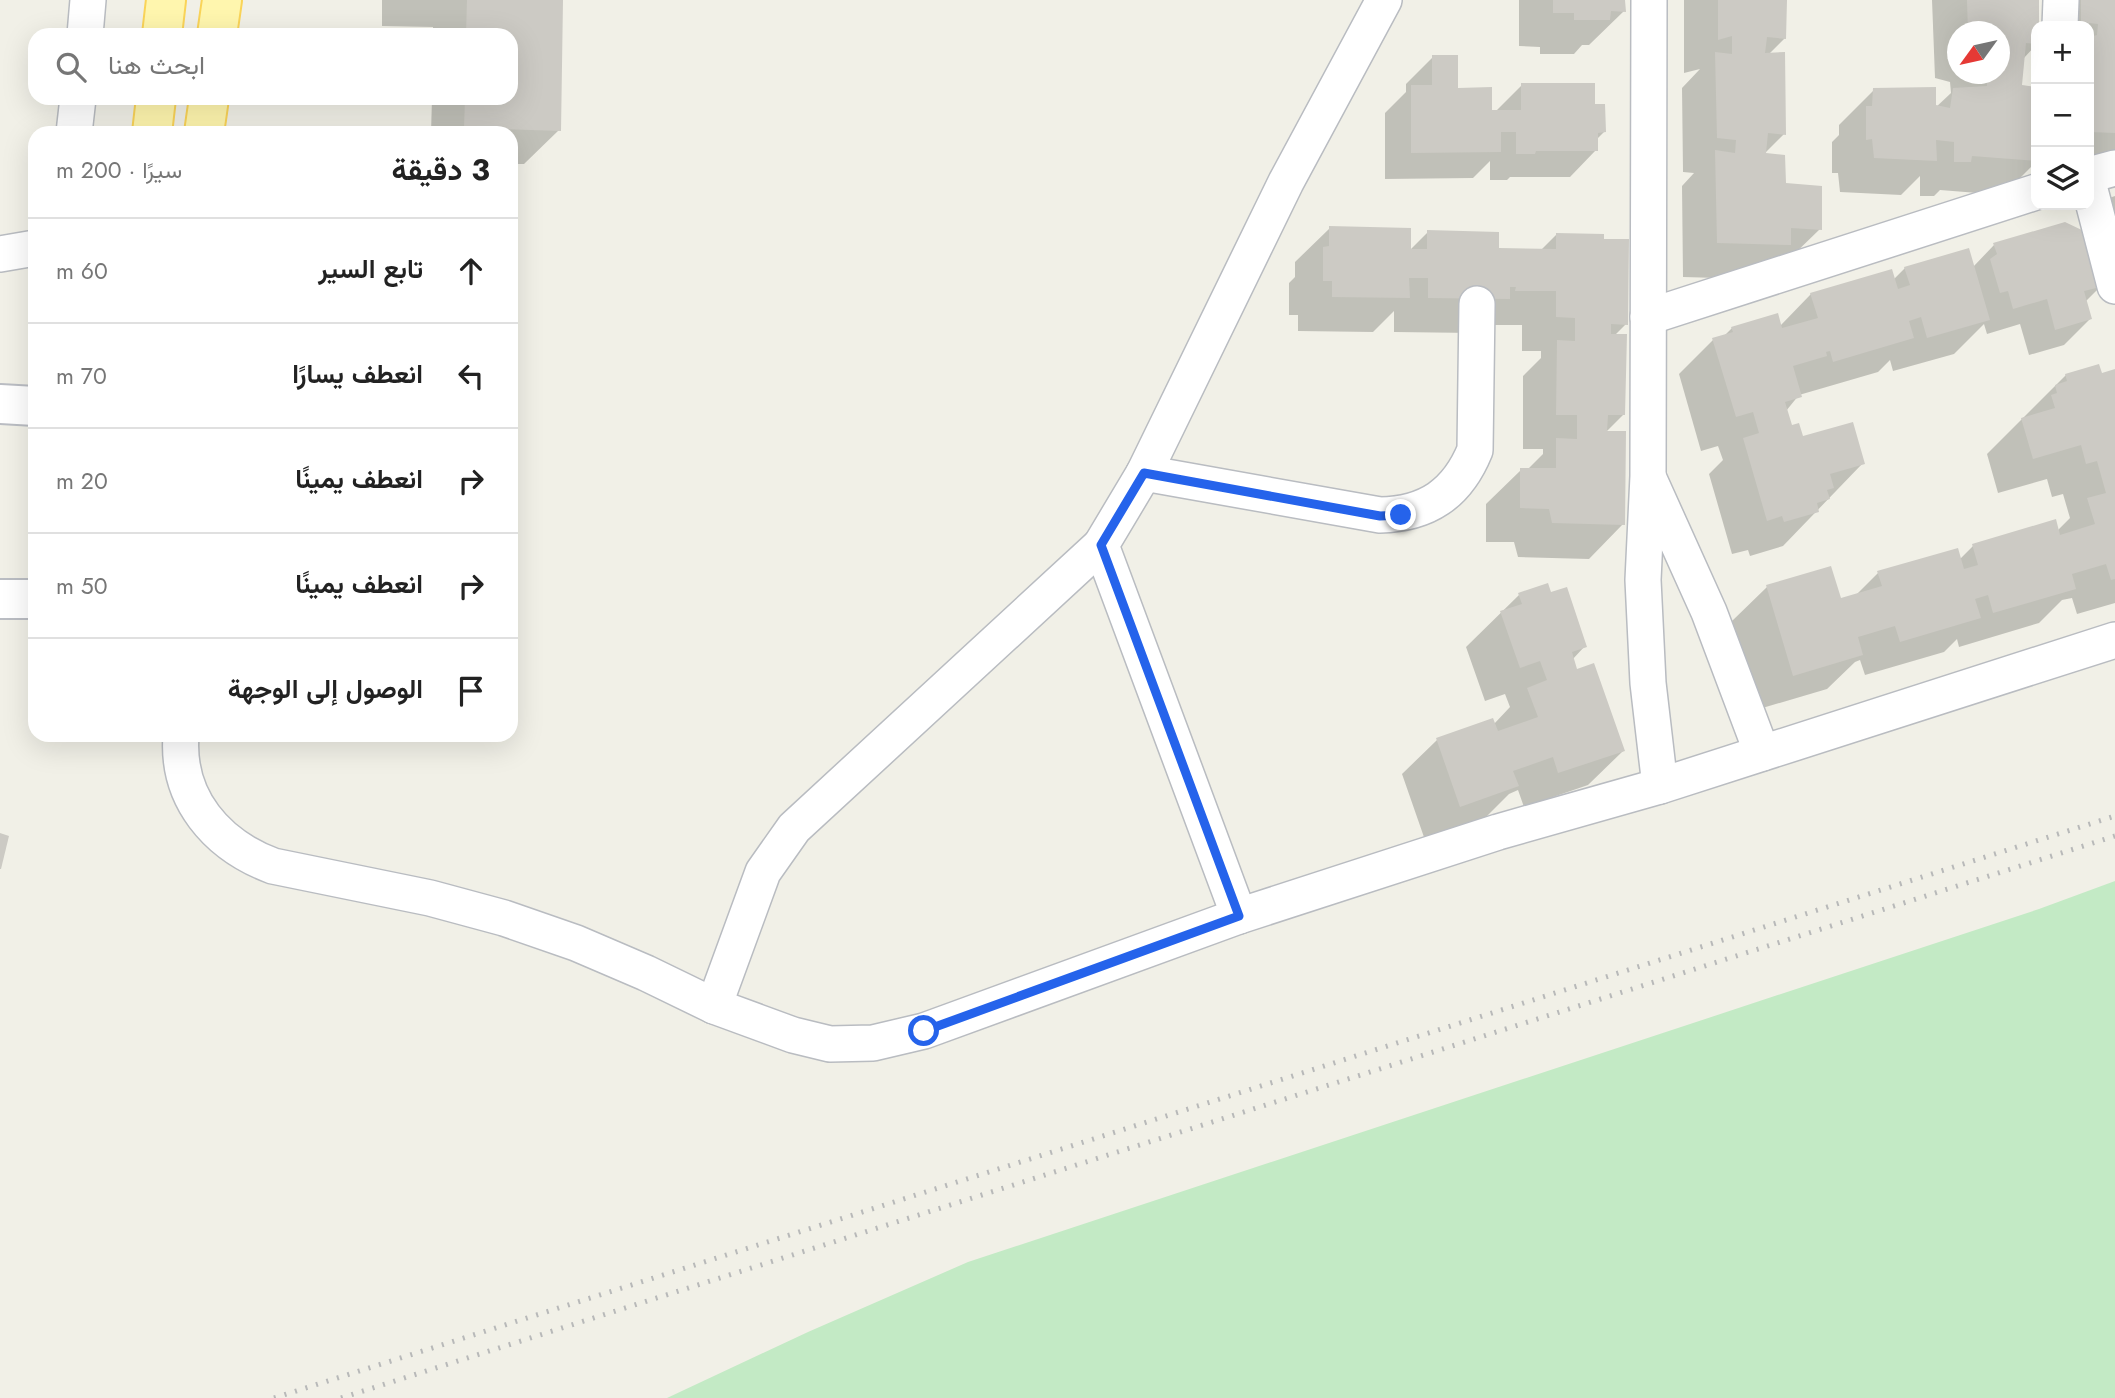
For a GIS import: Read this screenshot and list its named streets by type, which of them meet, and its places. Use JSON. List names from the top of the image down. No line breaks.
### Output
{"north":"bottom left","page":{"map_buttons":["+","−"],"search":"ابحث هنا","heading":["3 دقيقة","سيرًا · 200 m"],"list":[["تابع السير","60 m"],["انعطف يسارًا","70 m"],["انعطف يمينًا","20 m"],["انعطف يمينًا","50 m"],"الوصول إلى الوجهة"]}}
